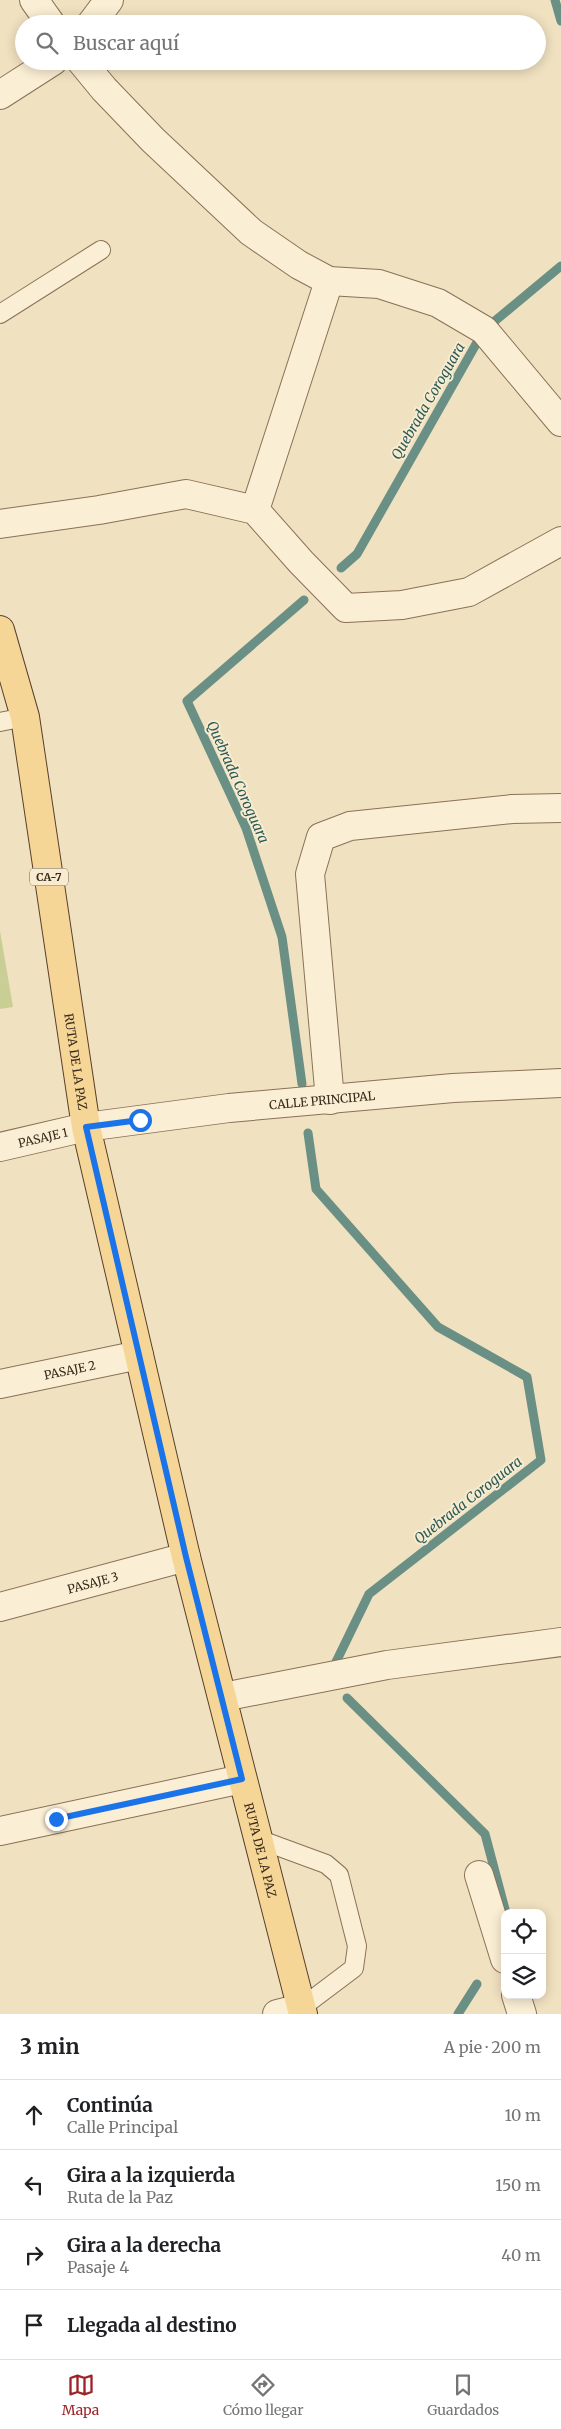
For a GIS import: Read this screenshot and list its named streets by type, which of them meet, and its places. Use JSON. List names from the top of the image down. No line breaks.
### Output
{"streets":{"main road":["CA-7","RUTA DE LA PAZ"],"street":["CALLE PRINCIPAL","PASAJE 1","PASAJE 2","PASAJE 3"]},"crossings":[["RUTA DE LA PAZ","CALLE PRINCIPAL"],["RUTA DE LA PAZ","PASAJE 1"],["RUTA DE LA PAZ","PASAJE 2"],["RUTA DE LA PAZ","PASAJE 3"],["CALLE PRINCIPAL","PASAJE 1"]],"water":["Quebrada Coroguara"],"page":{"search":"Buscar aquí","heading":["3 min","A pie · 200 m"],"list":[["Continúa","Calle Principal","10 m"],["Gira a la izquierda","Ruta de la Paz","150 m"],["Gira a la derecha","Pasaje 4","40 m"],"Llegada al destino"],"nav":["Mapa","Cómo llegar","Guardados"]}}
